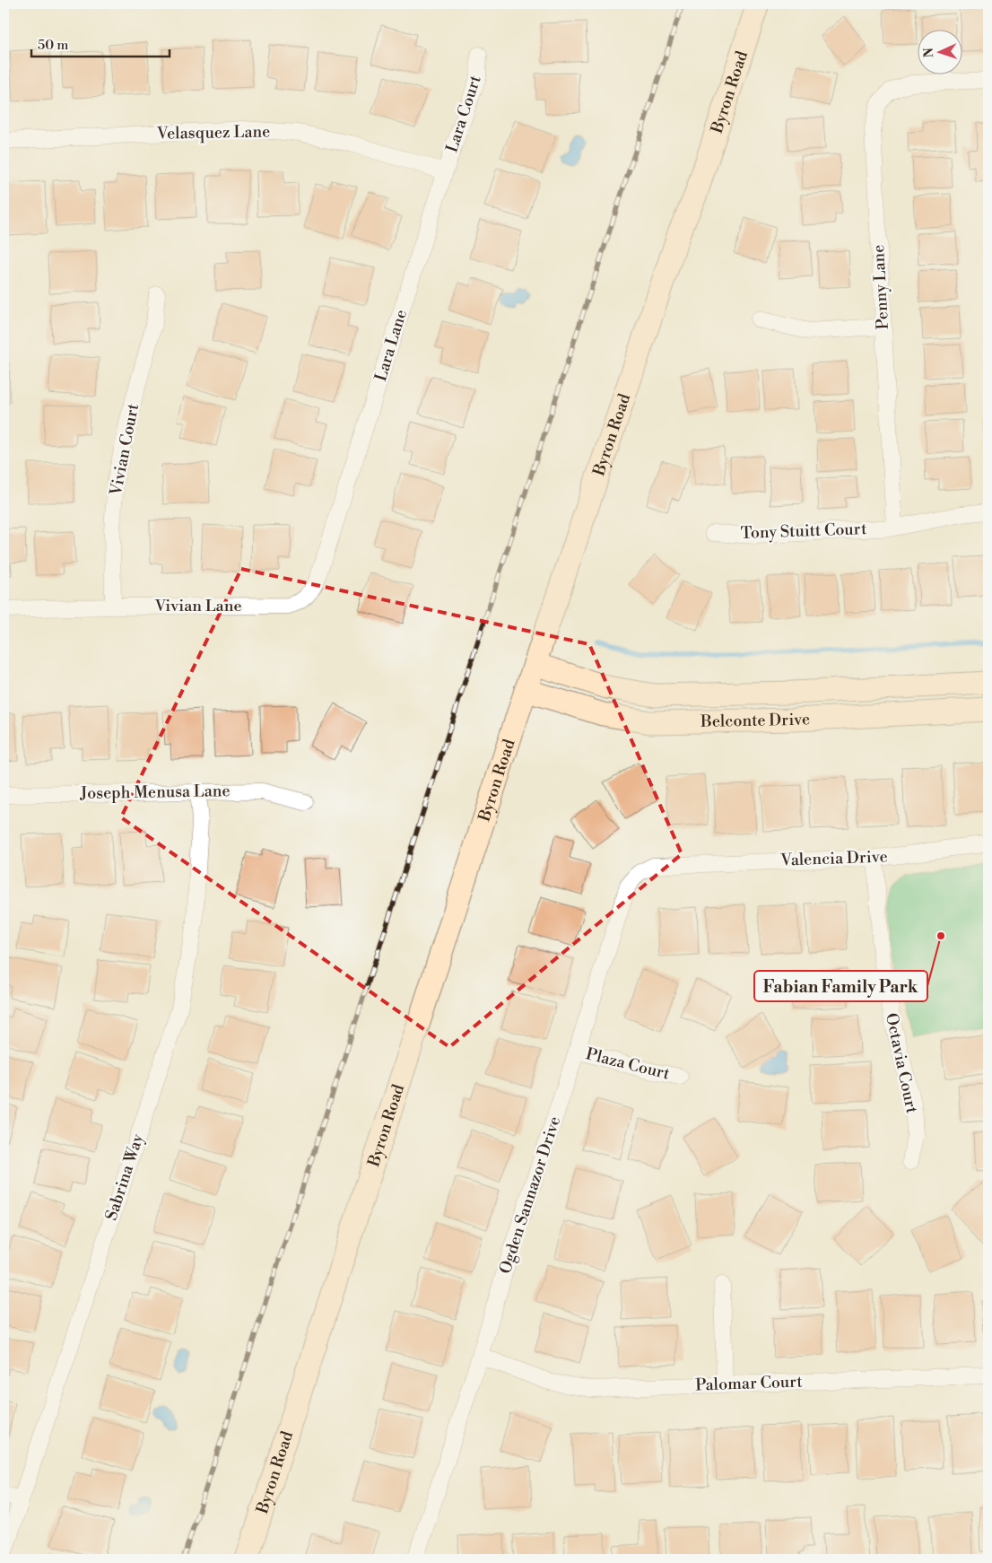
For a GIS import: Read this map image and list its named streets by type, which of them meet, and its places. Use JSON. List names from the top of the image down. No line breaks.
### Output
{"streets":{"main road":["Byron Road","Belconte Drive"],"street":["Lara Court","Velasquez Lane","Penny Lane","Lara Lane","Vivian Court","Tony Stuitt Court","Vivian Lane","Joseph Menusa Lane","Valencia Drive","Octavia Court","Plaza Court","Sabrina Way","Ogden Sannazor Drive","Palomar Court"]},"crossings":[["Byron Road","Belconte Drive"],["Lara Court","Velasquez Lane"],["Lara Court","Lara Lane"],["Velasquez Lane","Lara Lane"],["Penny Lane","Tony Stuitt Court"],["Lara Lane","Vivian Lane"],["Vivian Court","Vivian Lane"],["Joseph Menusa Lane","Sabrina Way"],["Valencia Drive","Octavia Court"],["Valencia Drive","Ogden Sannazor Drive"],["Plaza Court","Ogden Sannazor Drive"],["Ogden Sannazor Drive","Palomar Court"]],"places":["Fabian Family Park"],"scale_bar":"50 m","north":"left"}
